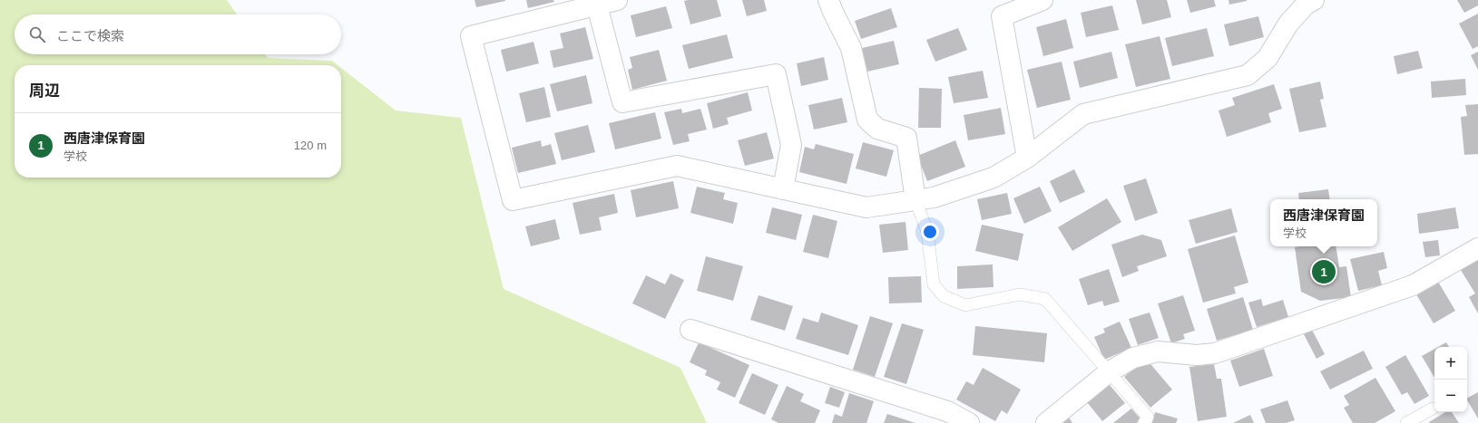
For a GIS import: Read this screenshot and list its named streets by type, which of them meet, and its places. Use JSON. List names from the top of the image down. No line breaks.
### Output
{"page":{"search":"ここで検索","heading":"周辺","list":[{"mark":"1","name":"西唐津保育園","note":"学校","value":"120 m"}],"popup":["西唐津保育園","学校"],"pins":"1","map_buttons":["+","−"]}}
